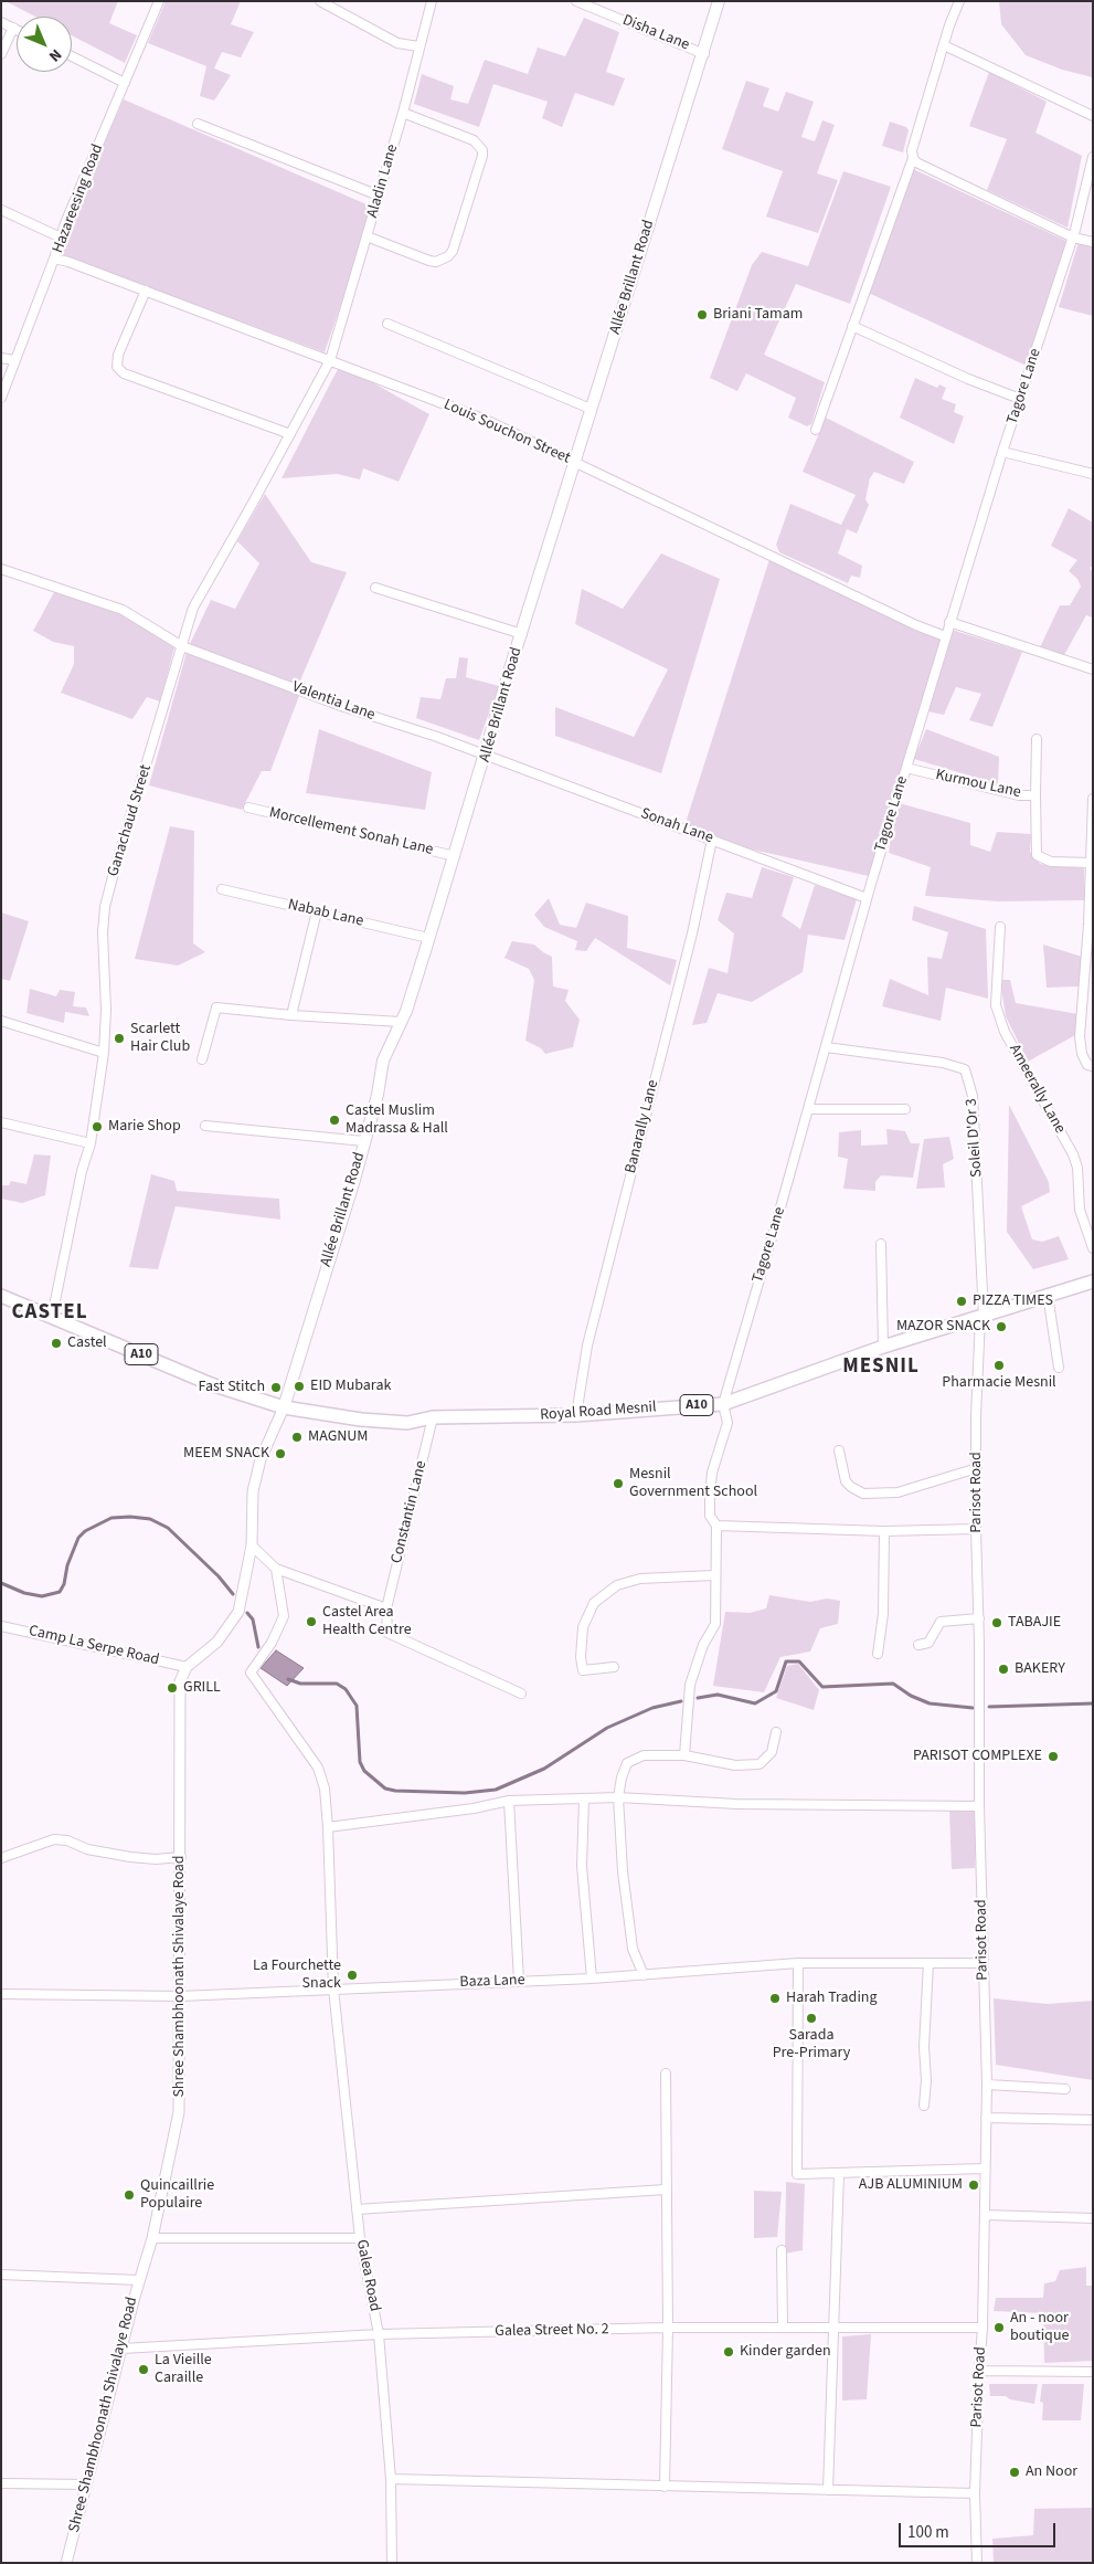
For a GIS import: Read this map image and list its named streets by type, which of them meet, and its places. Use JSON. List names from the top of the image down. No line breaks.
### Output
{"streets":{"main road":["Allée Brillant Road","A10","Royal Road Mesnil"],"street":["Disha Lane","Aladin Lane","Hazareesing Road","Tagore Lane","Louis Souchon Street","Valentia Lane","Kurmou Lane","Ganachaud Street","Sonah Lane","Morcellement Sonah Lane","Nabab Lane","Ameerally Lane","Banarally Lane","Soleil D'Or 3","Parisot Road","Constantin Lane","Camp La Serpe Road","Shree Shambhoonath Shivalaye Road","Baza Lane","Galea Road","Galea Street No. 2"]},"crossings":[["Disha Lane","Allée Brillant Road"],["Aladin Lane","Louis Souchon Street"],["Aladin Lane","Ganachaud Street"],["Hazareesing Road","Louis Souchon Street"],["Allée Brillant Road","Louis Souchon Street"],["Allée Brillant Road","Valentia Lane"],["Allée Brillant Road","Sonah Lane"],["Allée Brillant Road","Morcellement Sonah Lane"],["Allée Brillant Road","Nabab Lane"],["Allée Brillant Road","A10"],["Allée Brillant Road","Royal Road Mesnil"],["Tagore Lane","Louis Souchon Street"],["Tagore Lane","Kurmou Lane"],["Tagore Lane","Sonah Lane"],["Tagore Lane","Soleil D'Or 3"],["Tagore Lane","Royal Road Mesnil"],["Louis Souchon Street","Ganachaud Street"],["Valentia Lane","Ganachaud Street"],["Valentia Lane","Sonah Lane"],["Ganachaud Street","A10"],["Sonah Lane","Banarally Lane"],["Banarally Lane","Royal Road Mesnil"],["Soleil D'Or 3","Royal Road Mesnil"],["Soleil D'Or 3","Parisot Road"],["A10","Royal Road Mesnil"],["Royal Road Mesnil","Parisot Road"],["Royal Road Mesnil","Constantin Lane"],["Parisot Road","Baza Lane"],["Parisot Road","Galea Street No. 2"],["Camp La Serpe Road","Shree Shambhoonath Shivalaye Road"],["Shree Shambhoonath Shivalaye Road","Baza Lane"],["Shree Shambhoonath Shivalaye Road","Galea Street No. 2"],["Baza Lane","Galea Road"],["Galea Road","Galea Street No. 2"]],"districts":["CASTEL","MESNIL"],"places":["Briani Tamam","Scarlett Hair Club","Castel Muslim Madrassa & Hall","Marie Shop","PIZZA TIMES","MAZOR SNACK","Castel","Pharmacie Mesnil","EID Mubarak","Fast Stitch","MAGNUM","MEEM SNACK","Mesnil Government School","Castel Area Health Centre","TABAJIE","BAKERY","GRILL","PARISOT COMPLEXE","La Fourchette Snack","Harah Trading","Sarada Pre-Primary","AJB ALUMINIUM","Quincaillrie Populaire","An - noor boutique","Kinder garden","La Vieille Caraille","An Noor"],"scale_bar":"100 m","north":"bottom right"}
